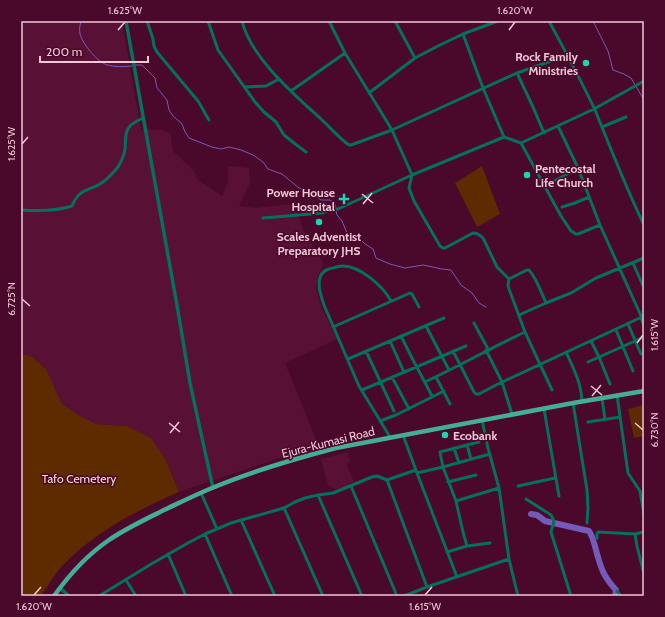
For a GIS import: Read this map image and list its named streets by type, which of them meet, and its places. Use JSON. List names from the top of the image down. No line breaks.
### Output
{"streets":{"main road":["Ejura-Kumasi Road"]},"parks":["Tafo Cemetery"],"places":{"other":["Rock Family Ministries","Pentecostal Life Church","Scales Adventist Preparatory JHS","Ecobank"],"health":["Power House Hospital"]},"scale_bar":"200 m","coordinates":["1.625°W","1.620°W","6.725°N","1.615°W","6.730°N"]}
